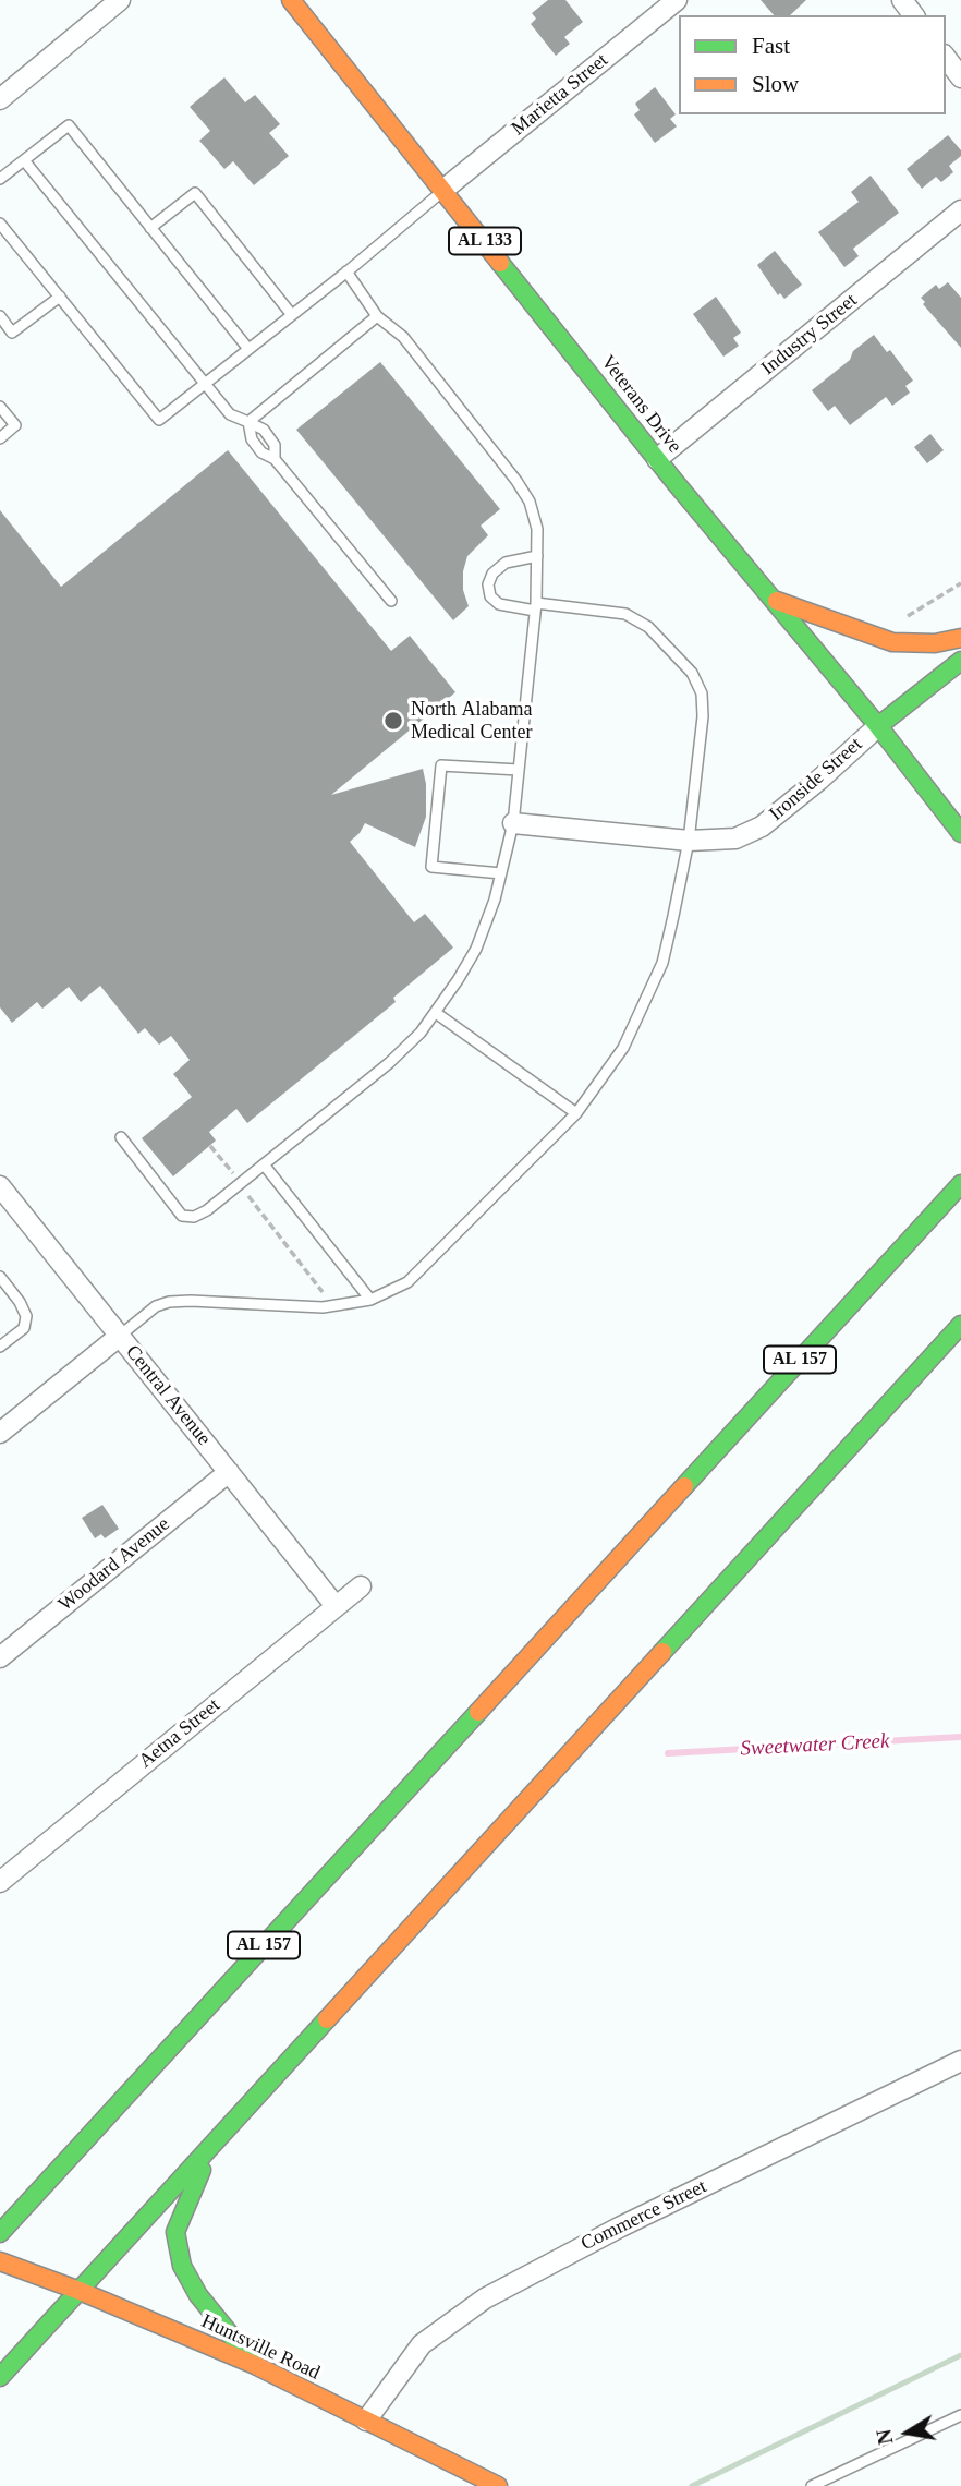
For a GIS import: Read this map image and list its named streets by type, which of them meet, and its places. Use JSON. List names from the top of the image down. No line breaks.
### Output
{"streets":{"main road":["AL 133","Veterans Drive","Ironside Street","AL 157","Huntsville Road"],"street":["Marietta Street","Industry Street","Central Avenue","Woodard Avenue","Aetna Street","Commerce Street"]},"crossings":[["Marietta Street","Veterans Drive"],["Industry Street","Veterans Drive"],["Veterans Drive","Ironside Street"],["Central Avenue","Woodard Avenue"],["Central Avenue","Aetna Street"],["Commerce Street","Huntsville Road"]],"water":["Sweetwater Creek"],"places":["North Alabama Medical Center"],"legend":["Fast","Slow"],"north":"left"}
